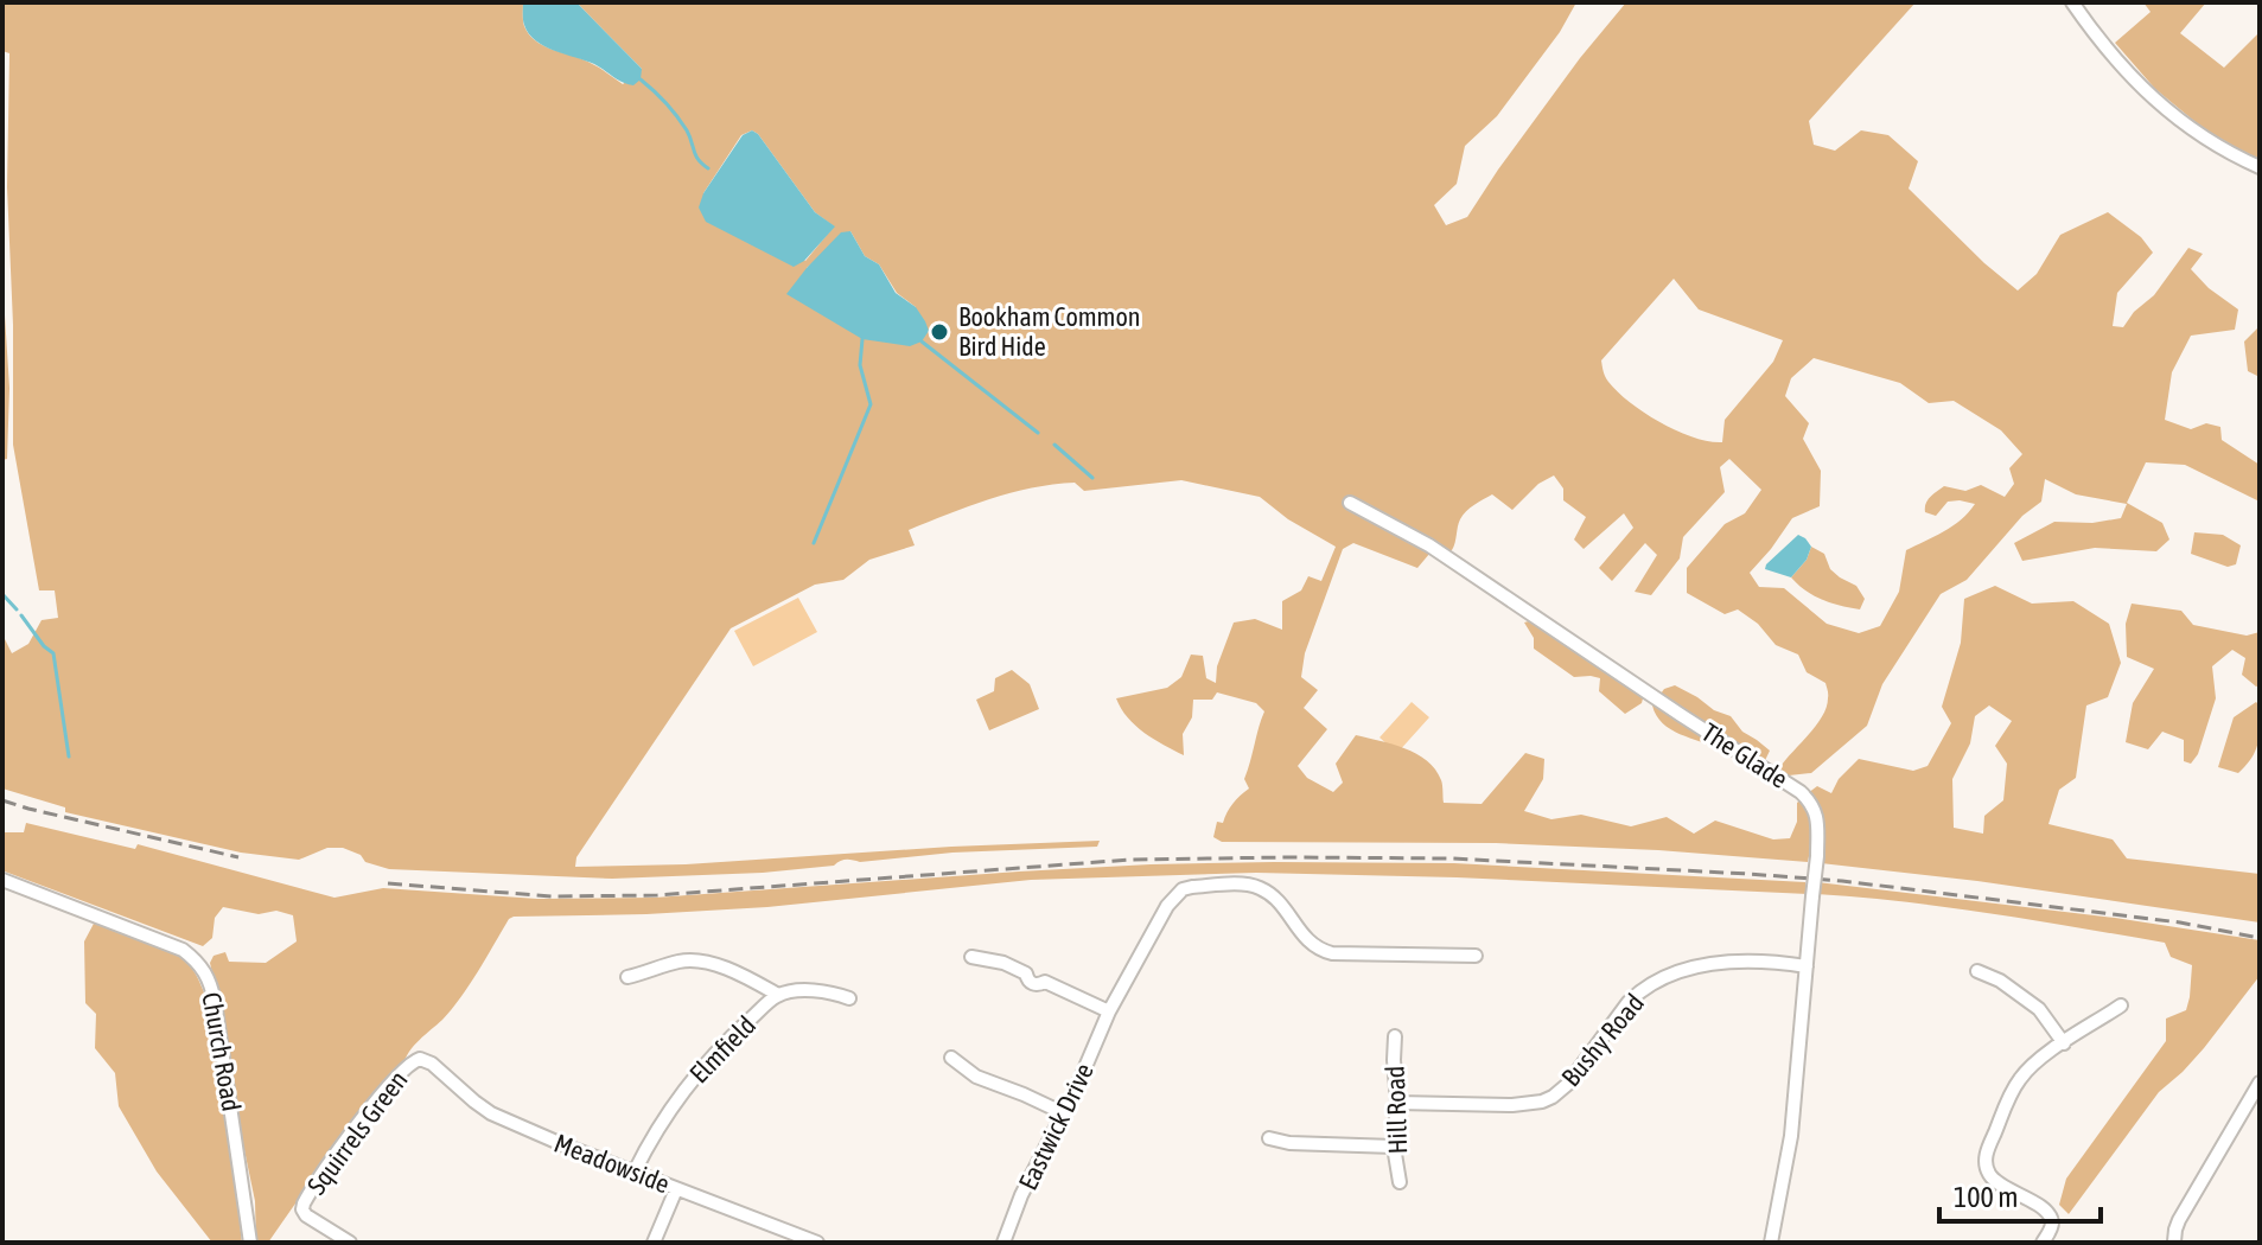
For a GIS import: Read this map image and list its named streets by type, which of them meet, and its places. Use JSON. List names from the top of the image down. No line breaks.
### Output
{"streets":{"street":["The Glade","Bushy Road","Elmfield","Church Road","Hill Road","Eastwick Drive","Squirrels Green","Meadowside"]},"crossings":[["The Glade","Bushy Road"],["Bushy Road","Hill Road"],["Elmfield","Meadowside"],["Squirrels Green","Meadowside"]],"places":["Bookham Common Bird Hide"],"scale_bar":"100 m"}
